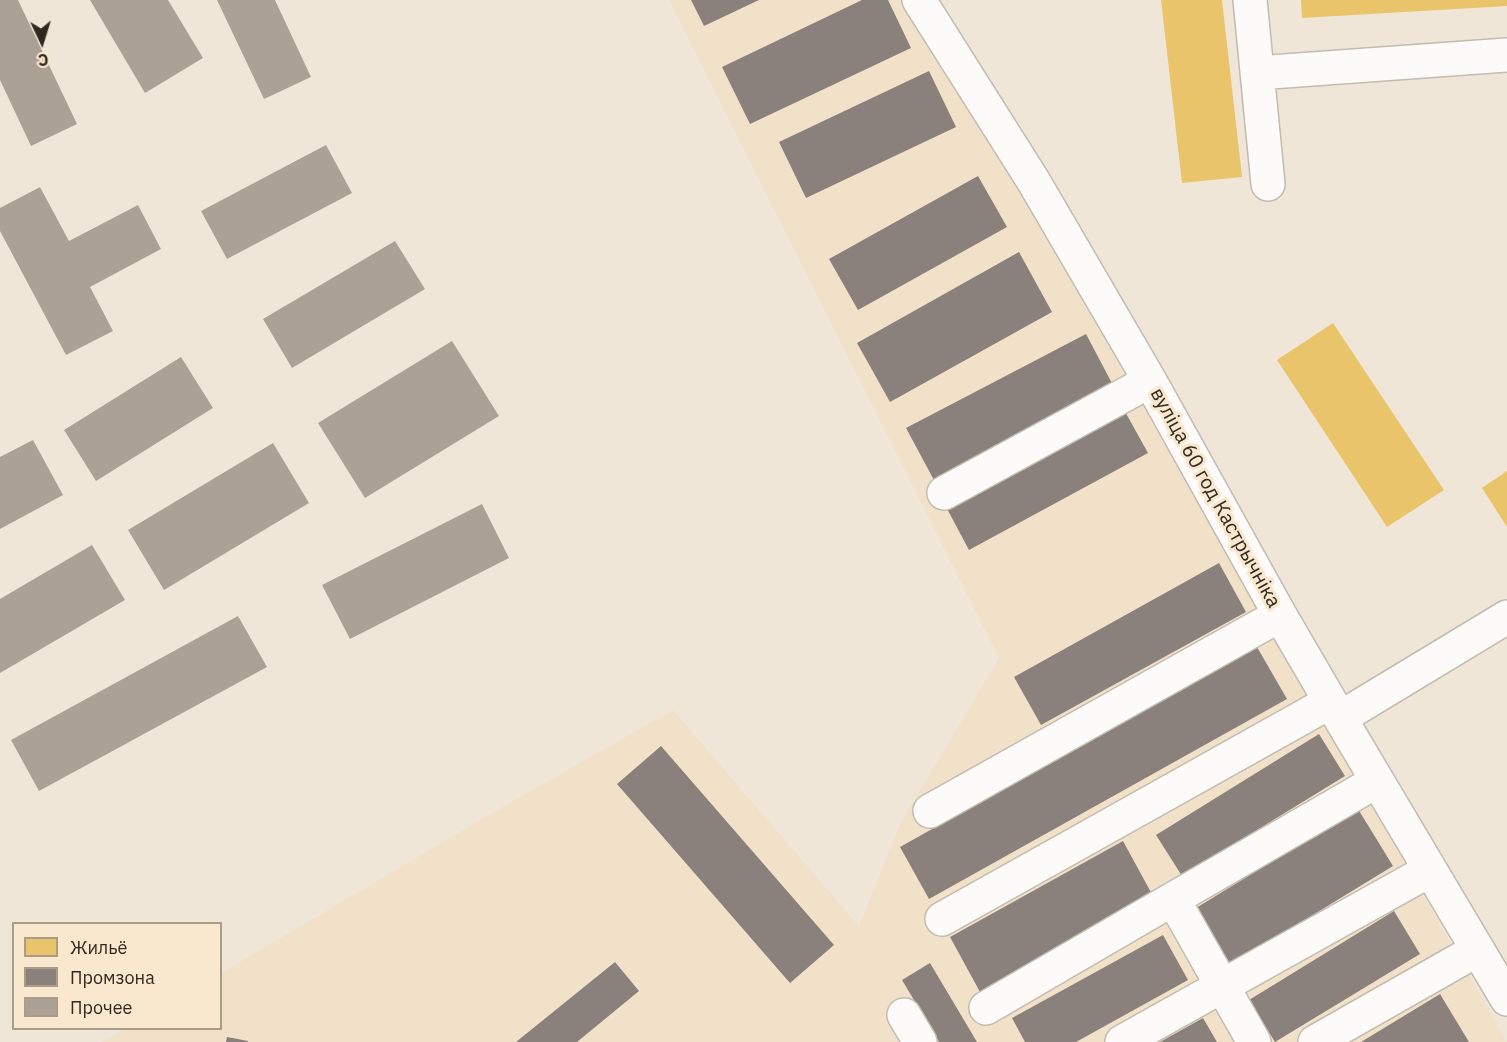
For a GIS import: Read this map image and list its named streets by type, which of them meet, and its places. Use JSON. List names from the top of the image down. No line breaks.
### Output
{"streets":{"street":["вуліца 60 год Кастрычніка"]},"legend":["Жильё","Промзона","Прочее"],"north":"bottom"}
